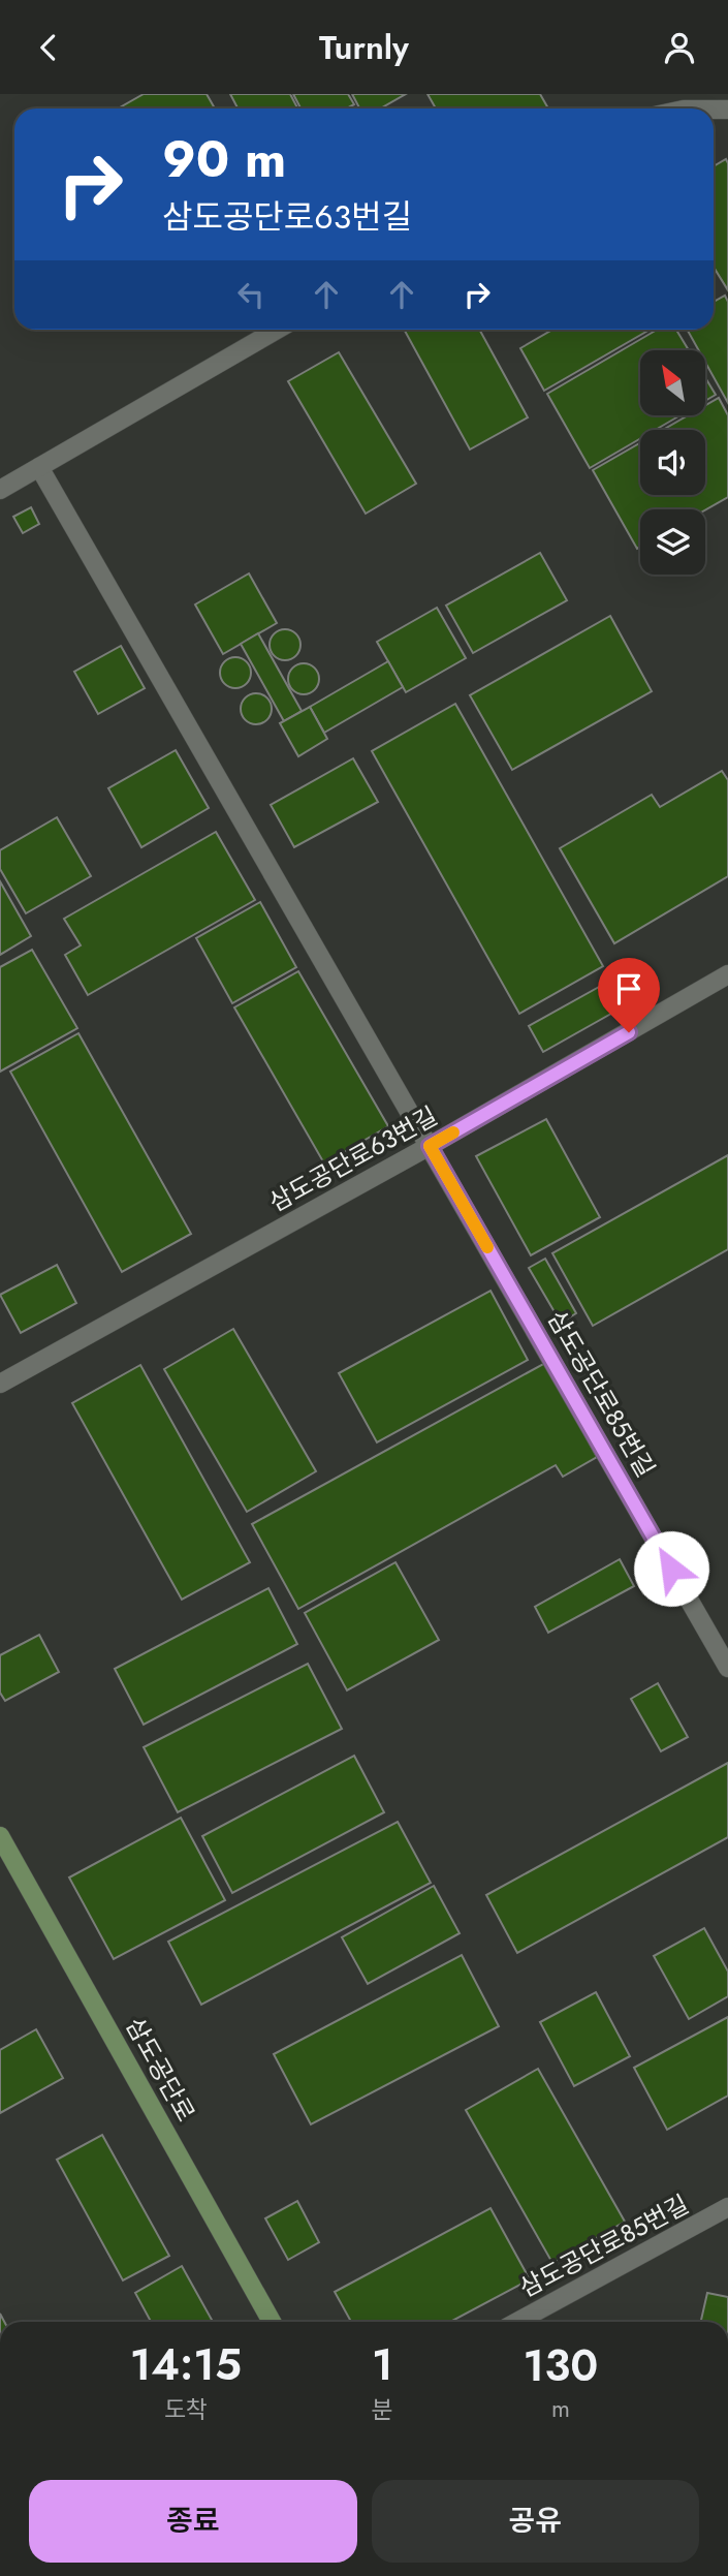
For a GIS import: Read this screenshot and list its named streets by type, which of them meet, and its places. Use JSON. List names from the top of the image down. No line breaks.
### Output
{"streets":{"street":["삼도공단로63번길","삼도공단로85번길","삼도공단로"]},"crossings":[["삼도공단로63번길","삼도공단로85번길"]],"north":"top left","page":{"header":"Turnly","turn":["90 m","삼도공단로63번길"],"eta":["14:15","도착","1","분","130","m"],"buttons":["종료","공유"]}}
